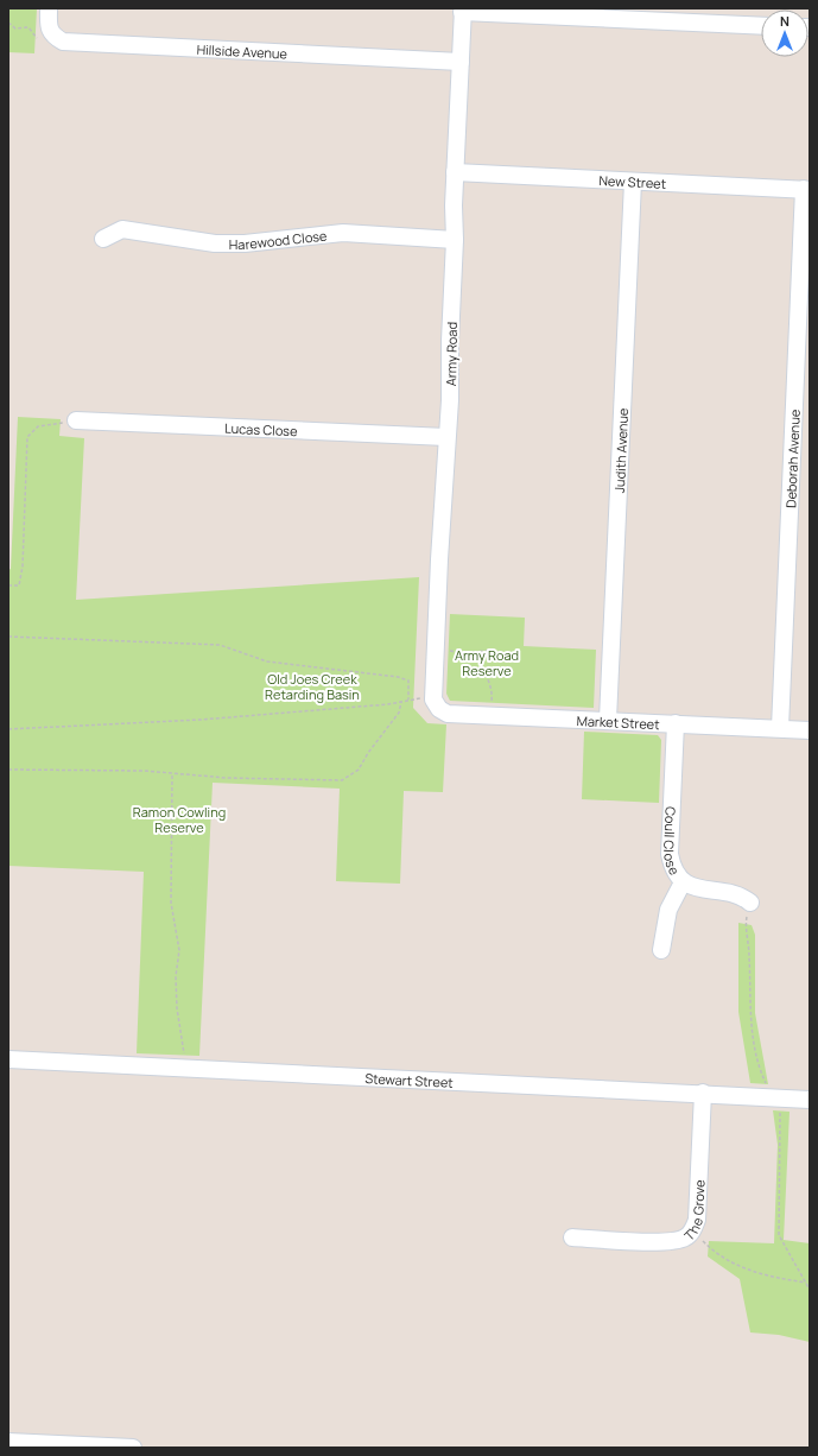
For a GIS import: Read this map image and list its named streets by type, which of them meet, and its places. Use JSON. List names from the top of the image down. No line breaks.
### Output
{"streets":{"street":["Hillside Avenue","New Street","Harewood Close","Army Road","Lucas Close","Judith Avenue","Deborah Avenue","Market Street","Coull Close","Stewart Street","The Grove"]},"crossings":[["Hillside Avenue","Army Road"],["New Street","Army Road"],["New Street","Judith Avenue"],["New Street","Deborah Avenue"],["Harewood Close","Army Road"],["Army Road","Lucas Close"],["Army Road","Market Street"],["Judith Avenue","Market Street"],["Deborah Avenue","Market Street"],["Market Street","Coull Close"],["Stewart Street","The Grove"]],"parks":["Army Road Reserve","Old Joes Creek Retarding Basin","Ramon Cowling Reserve"],"north":"top"}
